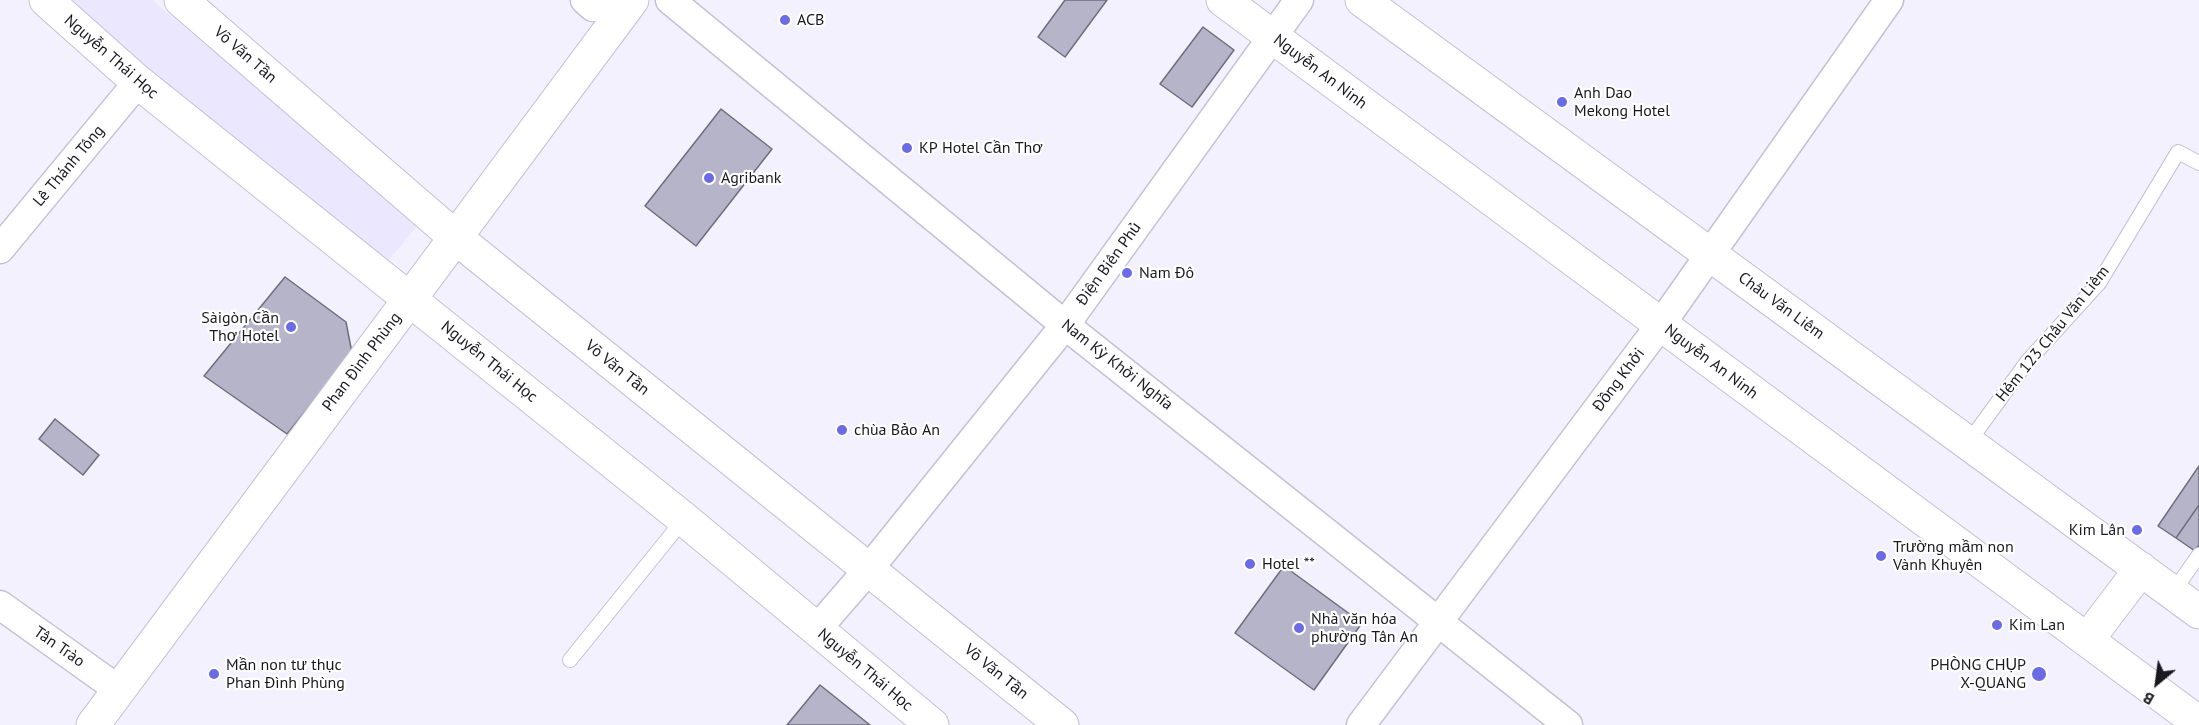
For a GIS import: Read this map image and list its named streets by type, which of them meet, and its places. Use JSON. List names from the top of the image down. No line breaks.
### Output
{"streets":{"street":["Võ Văn Tần","Nguyễn Thái Học","Nguyễn An Ninh","Lê Thánh Tông","Điện Biên Phủ","Châu Văn Liêm","Phan Đình Phùng","Nam Kỳ Khởi Nghĩa","Đồng Khởi","Tân Trào"],"lane":["Hẻm 123 Châu Văn Liêm"]},"crossings":[["Võ Văn Tần","Điện Biên Phủ"],["Võ Văn Tần","Phan Đình Phùng"],["Nguyễn Thái Học","Lê Thánh Tông"],["Nguyễn Thái Học","Điện Biên Phủ"],["Nguyễn Thái Học","Phan Đình Phùng"],["Nguyễn An Ninh","Điện Biên Phủ"],["Nguyễn An Ninh","Đồng Khởi"],["Điện Biên Phủ","Nam Kỳ Khởi Nghĩa"],["Châu Văn Liêm","Hẻm 123 Châu Văn Liêm"],["Châu Văn Liêm","Đồng Khởi"],["Phan Đình Phùng","Tân Trào"],["Nam Kỳ Khởi Nghĩa","Đồng Khởi"]],"places":["ACB","Anh Dao Mekong Hotel","KP Hotel Cần Thơ","Agribank","Nam Đô","Sàigòn Cần Thơ Hotel","chùa Bảo An","Kim Lân","Trường mầm non Vành Khuyên","Hotel **","Kim Lan","Nhà văn hóa phường Tân An","Mần non tư thục Phan Đình Phùng","PHÒNG CHỤP X-QUANG"],"north":"bottom left"}
